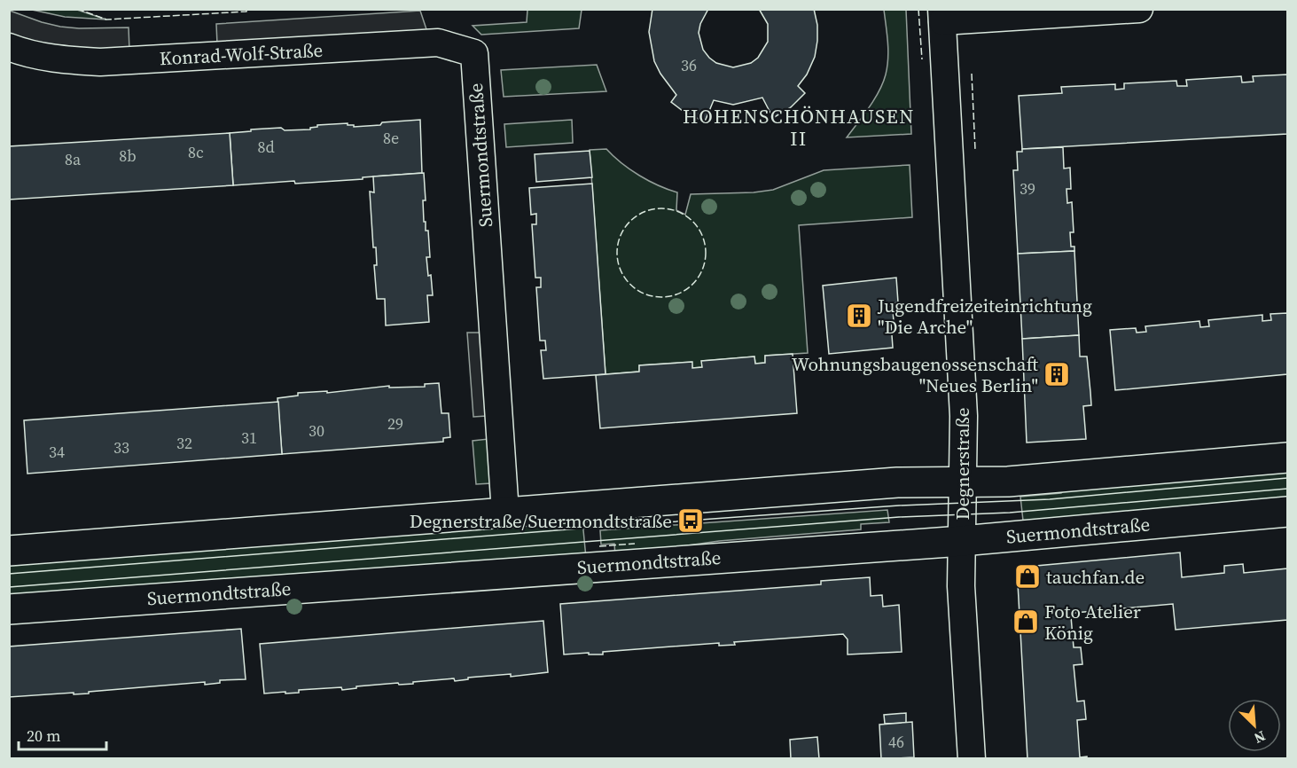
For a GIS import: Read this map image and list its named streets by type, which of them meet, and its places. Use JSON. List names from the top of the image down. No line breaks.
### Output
{"streets":{"main road":["Suermondtstraße"],"street":["Konrad-Wolf-Straße","Degnerstraße"]},"crossings":[["Konrad-Wolf-Straße","Suermondtstraße"],["Suermondtstraße","Degnerstraße"]],"districts":["HOHENSCHÖNHAUSEN II"],"places":{"building":["Jugendfreizeiteinrichtung \"Die Arche\"","Wohnungsbaugenossenschaft \"Neues Berlin\""],"bus stop":["Degnerstraße/Suermondtstraße"],"shop":["tauchfan.de","Foto Atelier König"]},"house_numbers":["36","8e","8d","8c","8b","8a","39","29","30","31","32","33","34","46"],"scale_bar":"20 m","north":"bottom right"}
